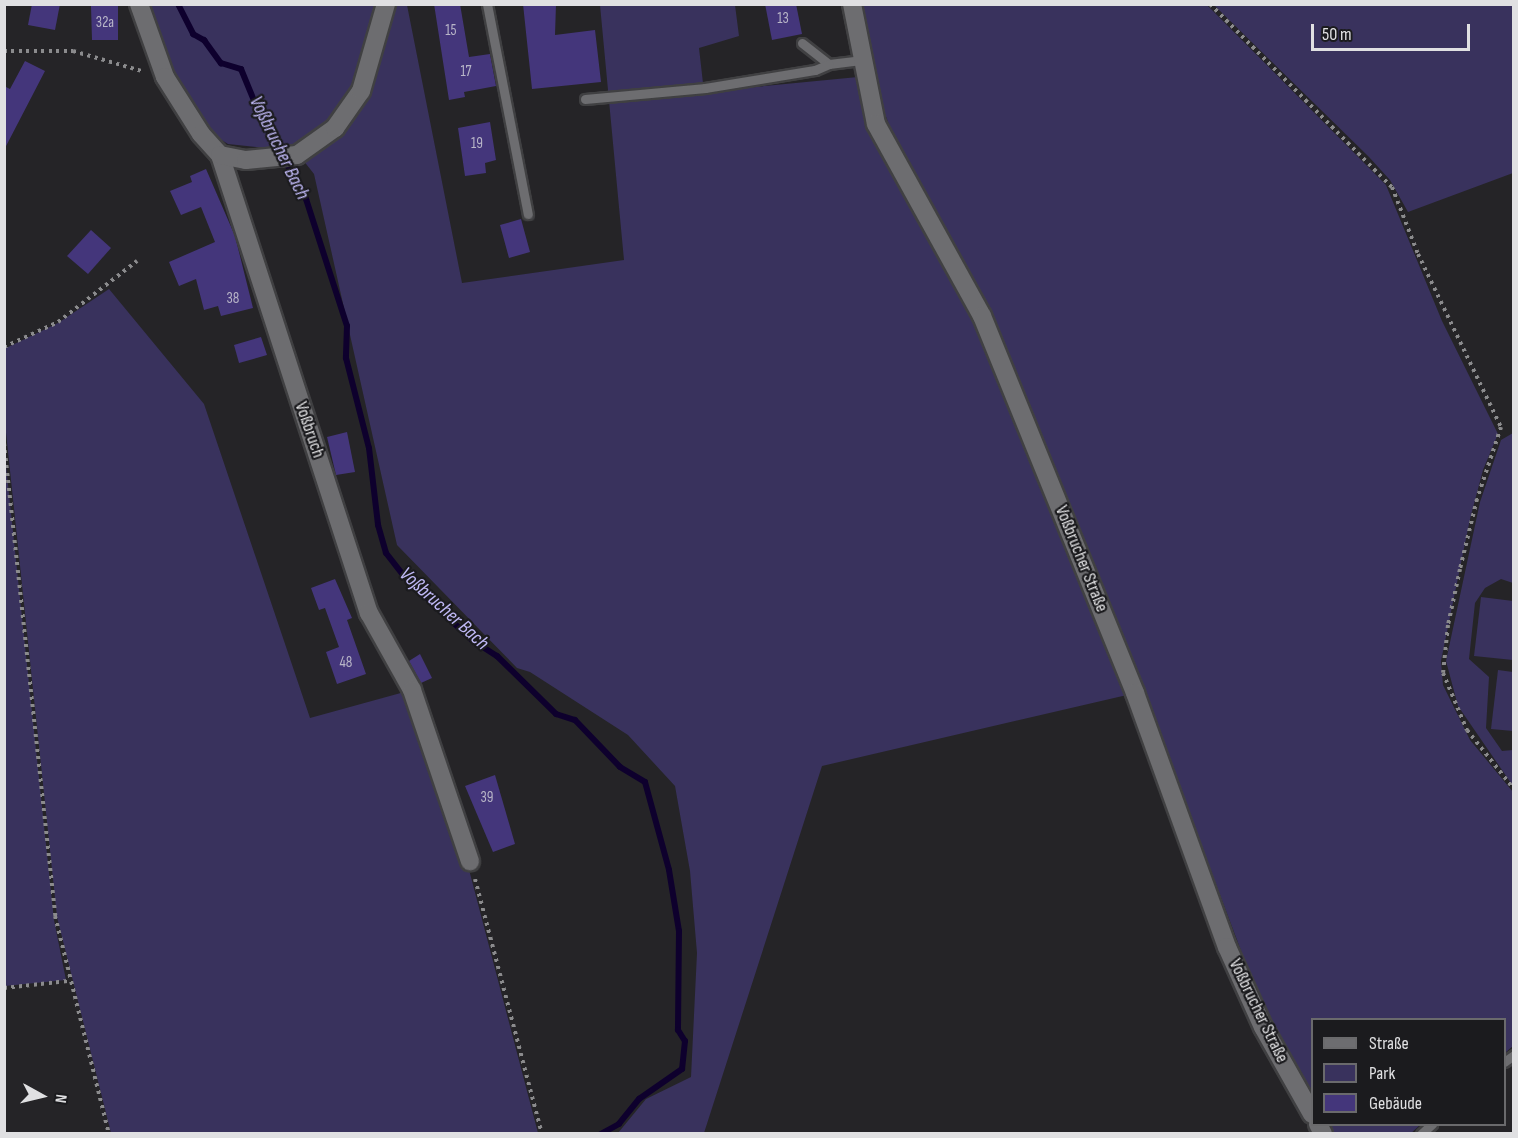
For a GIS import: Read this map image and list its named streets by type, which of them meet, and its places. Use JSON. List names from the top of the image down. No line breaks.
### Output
{"streets":{"street":["Voßbruch","Voßbrucher Straße"]},"water":["Voßbrucher Bach"],"house_numbers":["13","32a","15","17","19","38","48","39"],"legend":["Straße","Park","Gebäude"],"scale_bar":"50 m","north":"right"}
